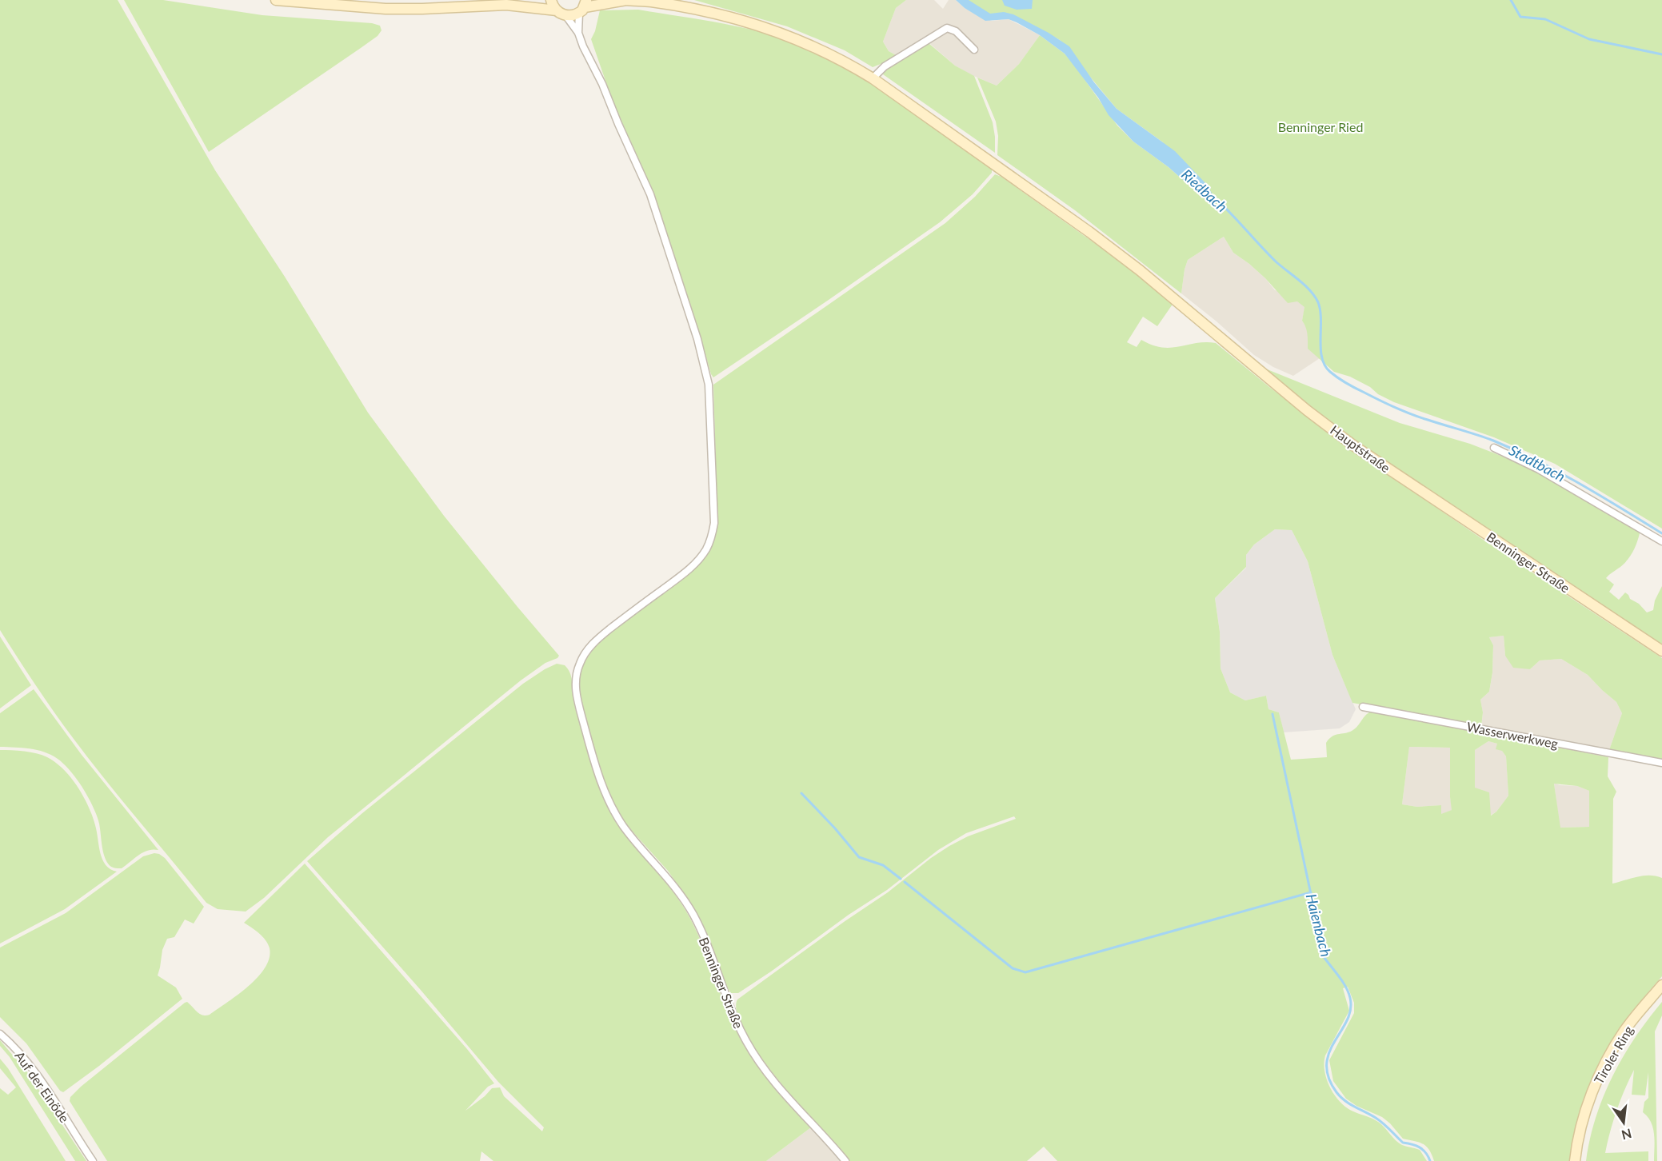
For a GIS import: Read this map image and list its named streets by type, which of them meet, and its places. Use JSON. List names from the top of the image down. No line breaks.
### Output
{"streets":{"main road":["Hauptstraße","Benninger Straße","Tiroler Ring"],"street":["Wasserwerkweg","Auf der Einöde"]},"crossings":[["Hauptstraße","Benninger Straße"]],"water":["Riedbach","Stadtbach","Haienbach"],"parks":["Benninger Ried"],"north":"bottom"}
